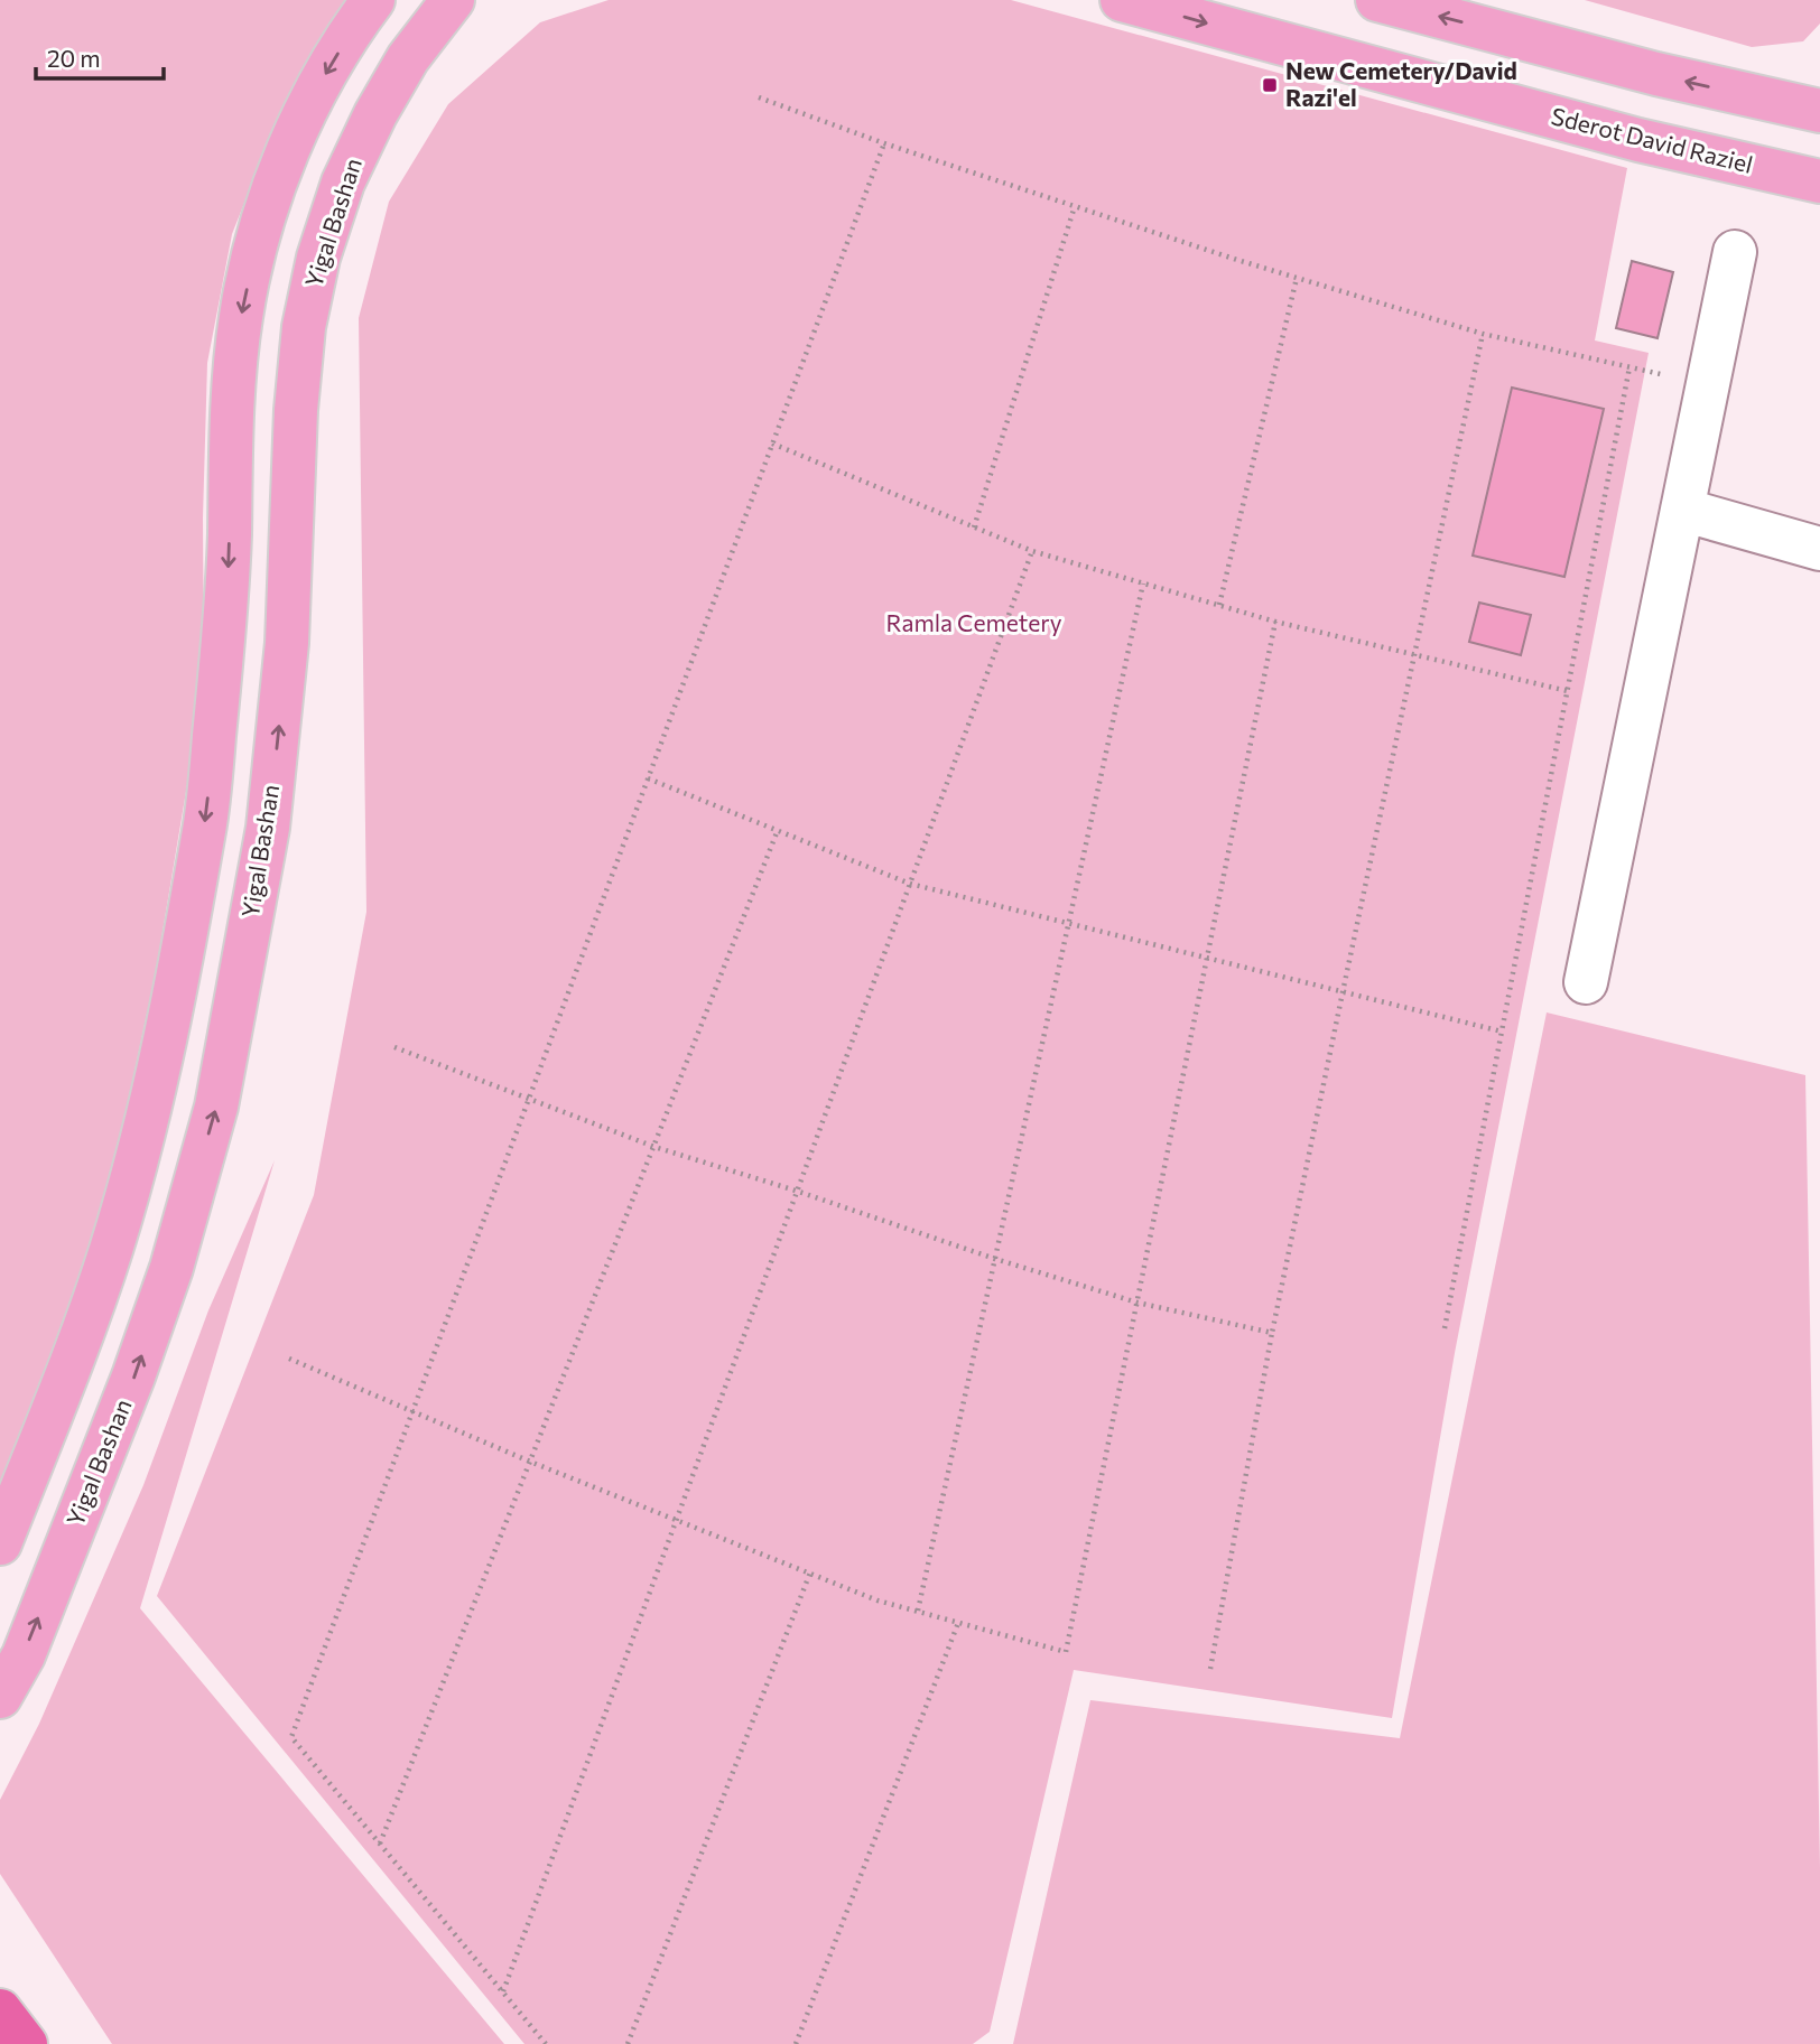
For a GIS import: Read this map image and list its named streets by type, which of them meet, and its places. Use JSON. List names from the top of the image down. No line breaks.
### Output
{"streets":{"main road":["Sderot David Raziel","Yigal Bashan"]},"parks":["Ramla Cemetery"],"places":{"transit":["New Cemetery/David Razi'el"]},"scale_bar":"20 m"}
